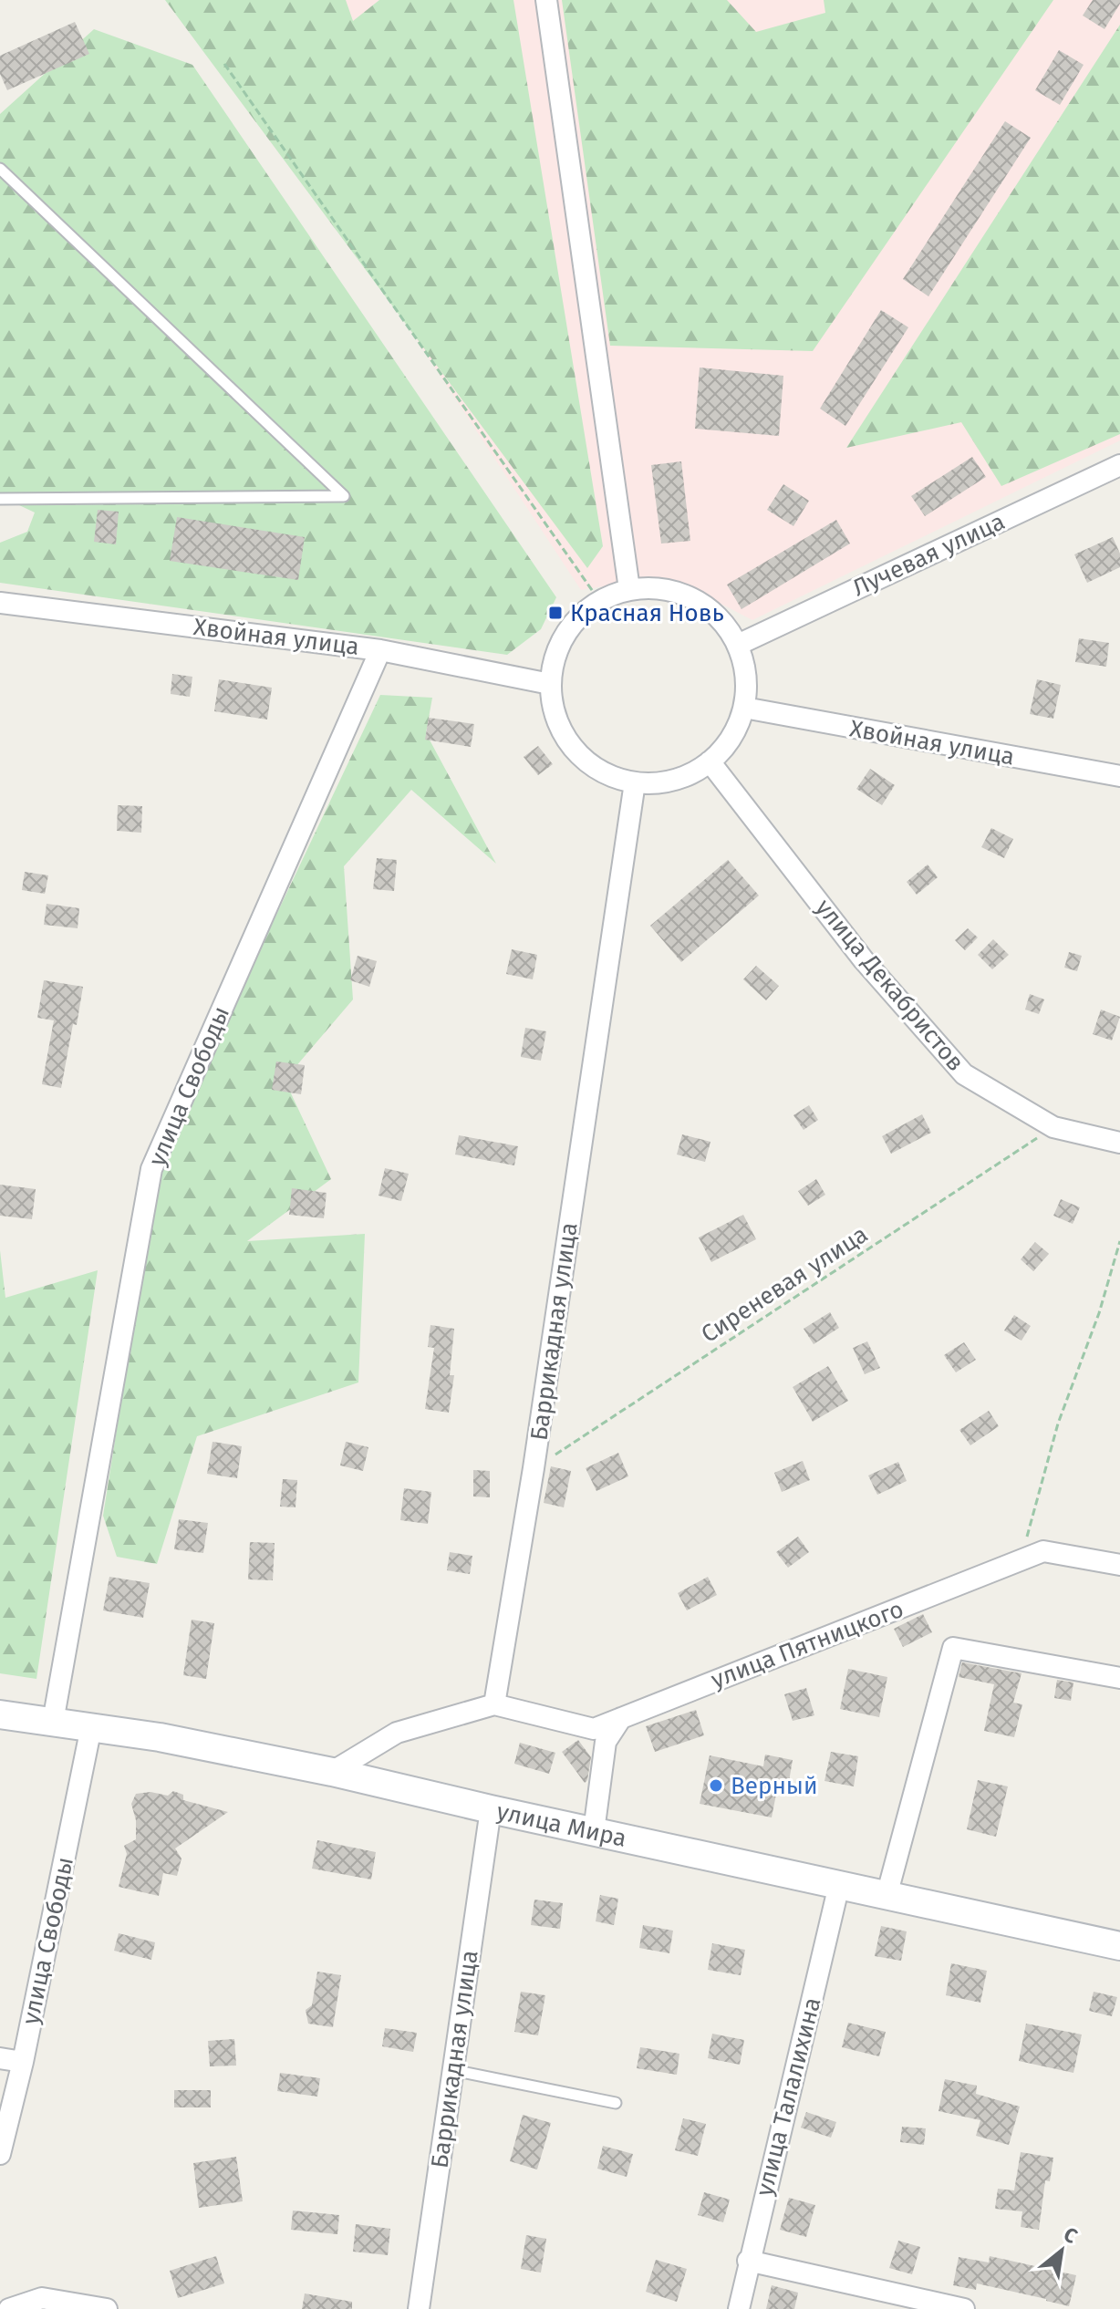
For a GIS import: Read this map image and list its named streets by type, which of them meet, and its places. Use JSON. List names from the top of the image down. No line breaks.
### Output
{"streets":{"street":["Лучевая улица","Хвойная улица","улица Декабристов","улица Свободы","Баррикадная улица","улица Пятницкого","улица Мира","улица Талалихина"],"path":["Сиреневая улица"]},"crossings":[["Лучевая улица","Хвойная улица"],["Лучевая улица","улица Декабристов"],["Лучевая улица","Баррикадная улица"],["Хвойная улица","улица Декабристов"],["Хвойная улица","улица Свободы"],["Хвойная улица","Баррикадная улица"],["улица Декабристов","Сиреневая улица"],["улица Декабристов","Баррикадная улица"],["улица Свободы","улица Мира"],["Сиреневая улица","Баррикадная улица"],["Баррикадная улица","улица Пятницкого"],["Баррикадная улица","улица Мира"],["улица Мира","улица Талалихина"]],"places":{"transit":["Красная Новь"],"other":["Верный"]},"north":"top right"}
